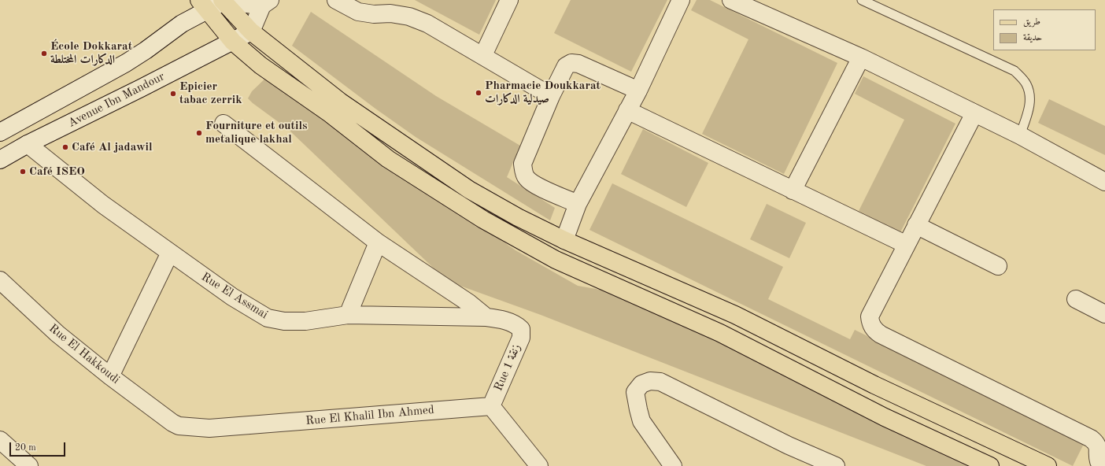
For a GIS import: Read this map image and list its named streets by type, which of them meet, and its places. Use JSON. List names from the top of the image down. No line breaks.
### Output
{"streets":{"street":["Avenue Ibn Mandour","Rue El Assmai","Rue El Hakkoudi","Rue 1 زنقة","Rue El Khalil Ibn Ahmed"]},"crossings":[["Avenue Ibn Mandour","Rue El Assmai"],["Rue El Assmai","Rue 1 زنقة"],["Rue El Hakkoudi","Rue El Khalil Ibn Ahmed"],["Rue 1 زنقة","Rue El Khalil Ibn Ahmed"]],"places":["École Dokkarat الدكارات المختلطة","Pharmacie Doukkarat صيدلية الدكارات","Epicier tabac zerrik","Fourniture et outils metalique lakhal","Café Al jadawil","Café ISEO"],"legend":["طريق","حديقة"],"scale_bar":"20 m"}
